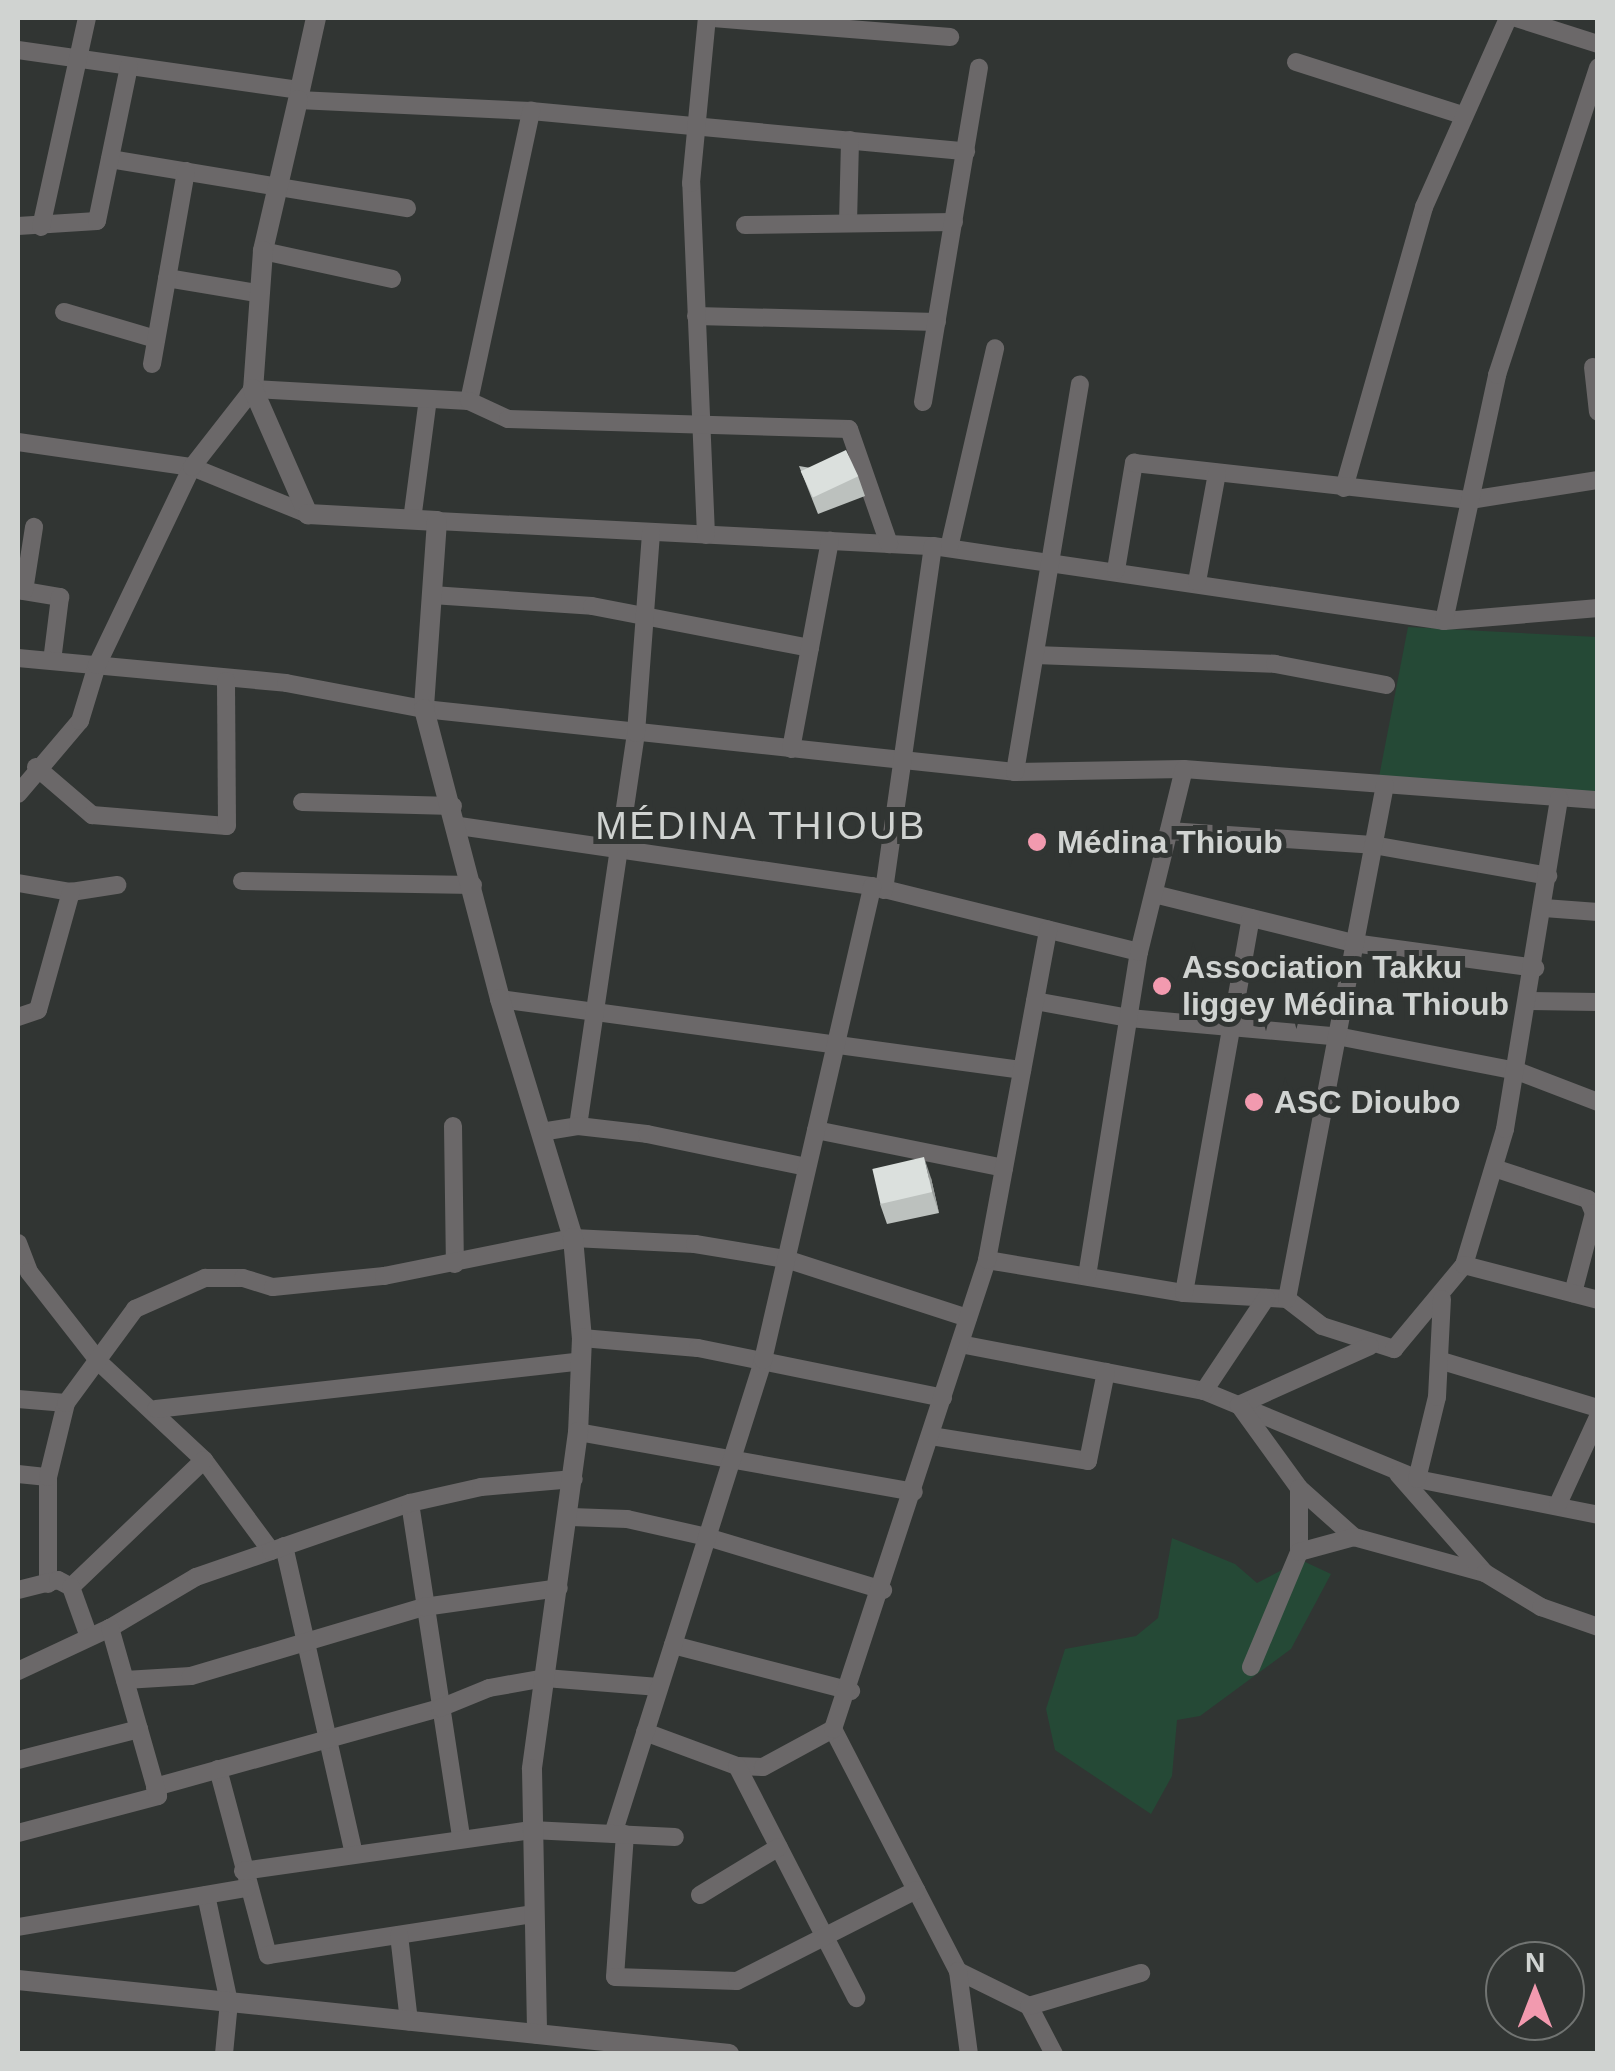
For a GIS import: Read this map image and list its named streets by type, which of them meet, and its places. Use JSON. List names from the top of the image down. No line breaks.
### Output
{"districts":["MÉDINA THIOUB"],"places":["Médina Thioub","Association Takku liggey Médina Thioub","ASC Dioubo"],"north":"top"}
